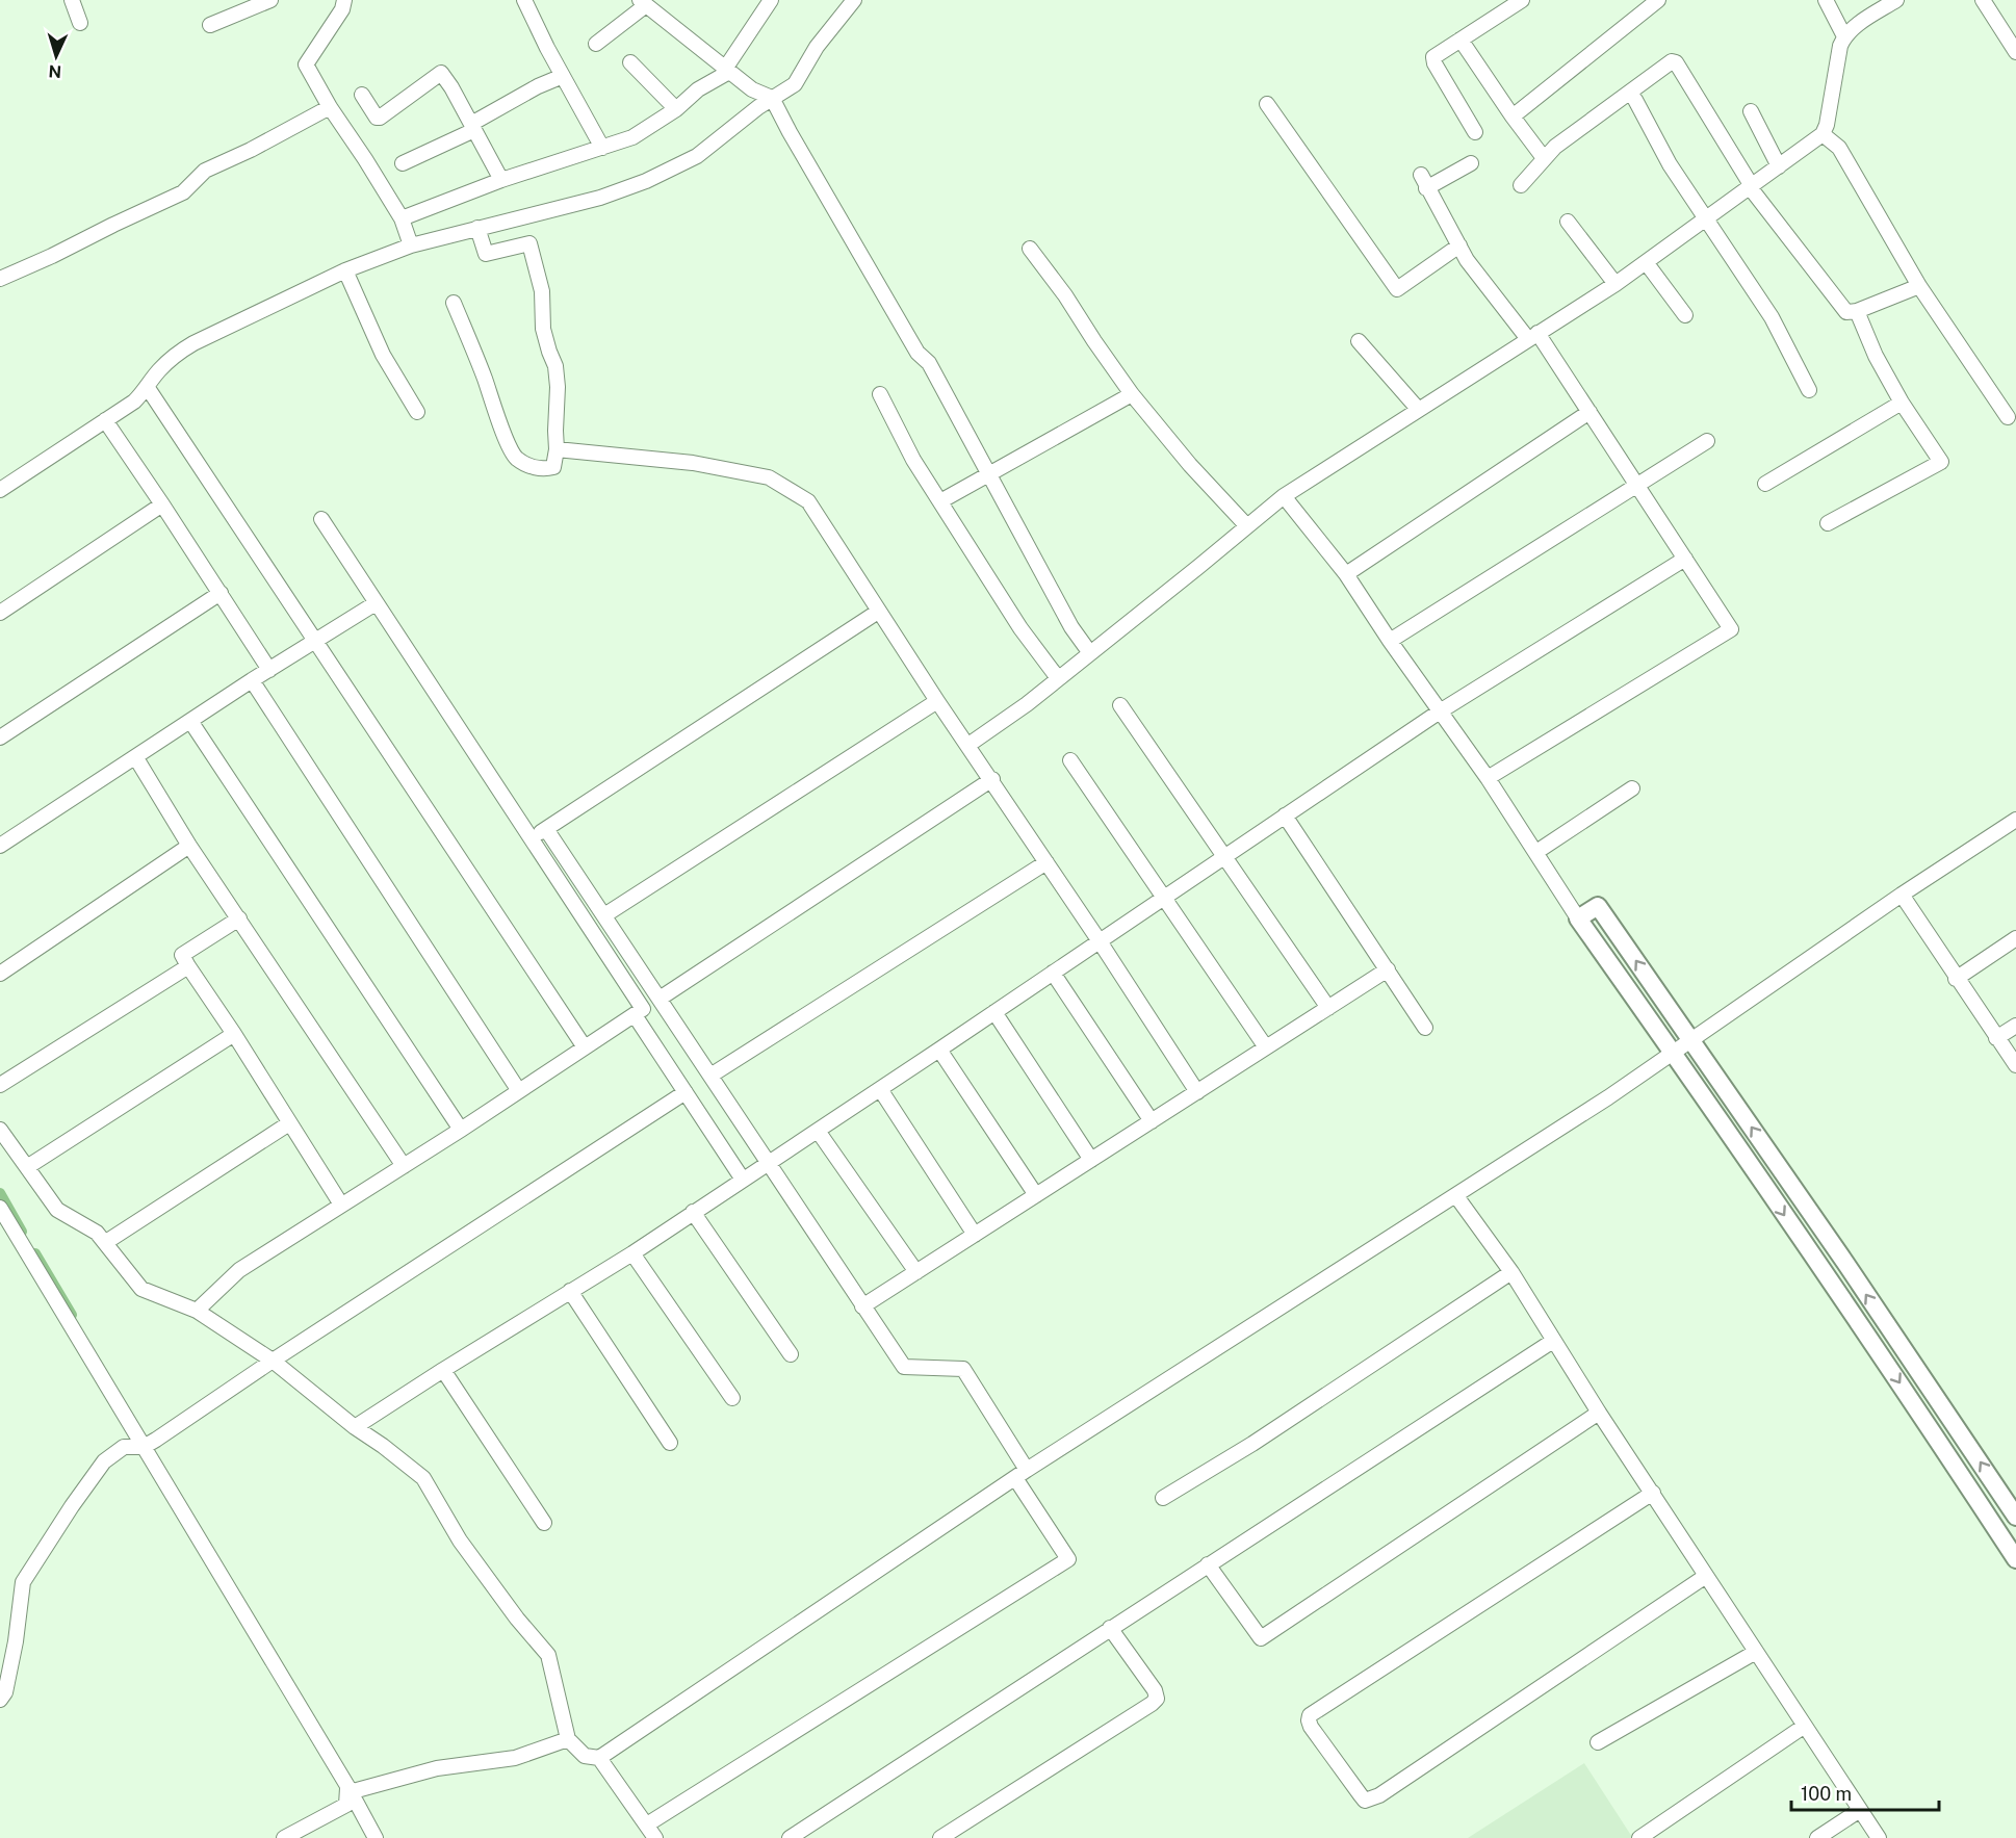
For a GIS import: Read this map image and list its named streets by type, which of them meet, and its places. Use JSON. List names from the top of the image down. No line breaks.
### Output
{"scale_bar":"100 m","north":"bottom"}
